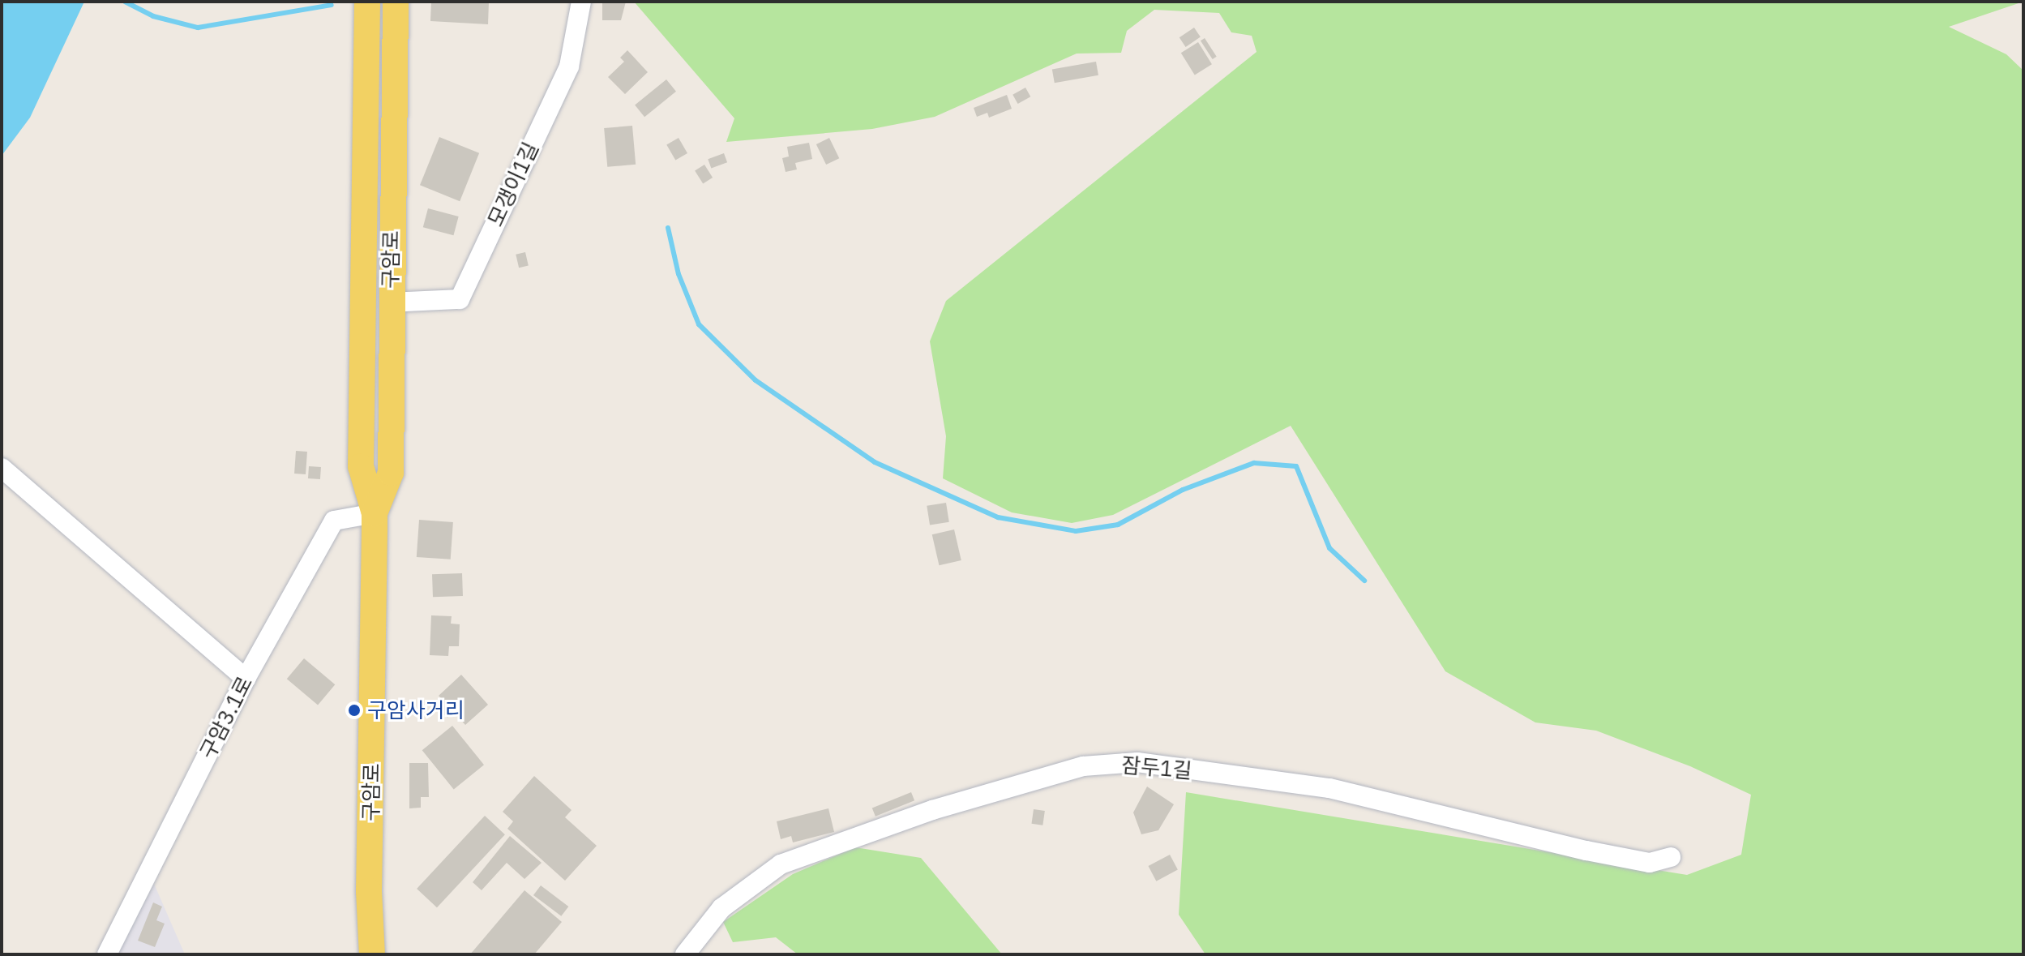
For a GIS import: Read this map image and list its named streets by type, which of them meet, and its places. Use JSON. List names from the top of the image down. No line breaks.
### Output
{"streets":{"main road":["구암로"],"street":["모갱이1길","구암3.1로","잠두1길"]},"crossings":[["모갱이1길","구암로"],["구암로","구암3.1로"]],"places":["구암사거리"]}
